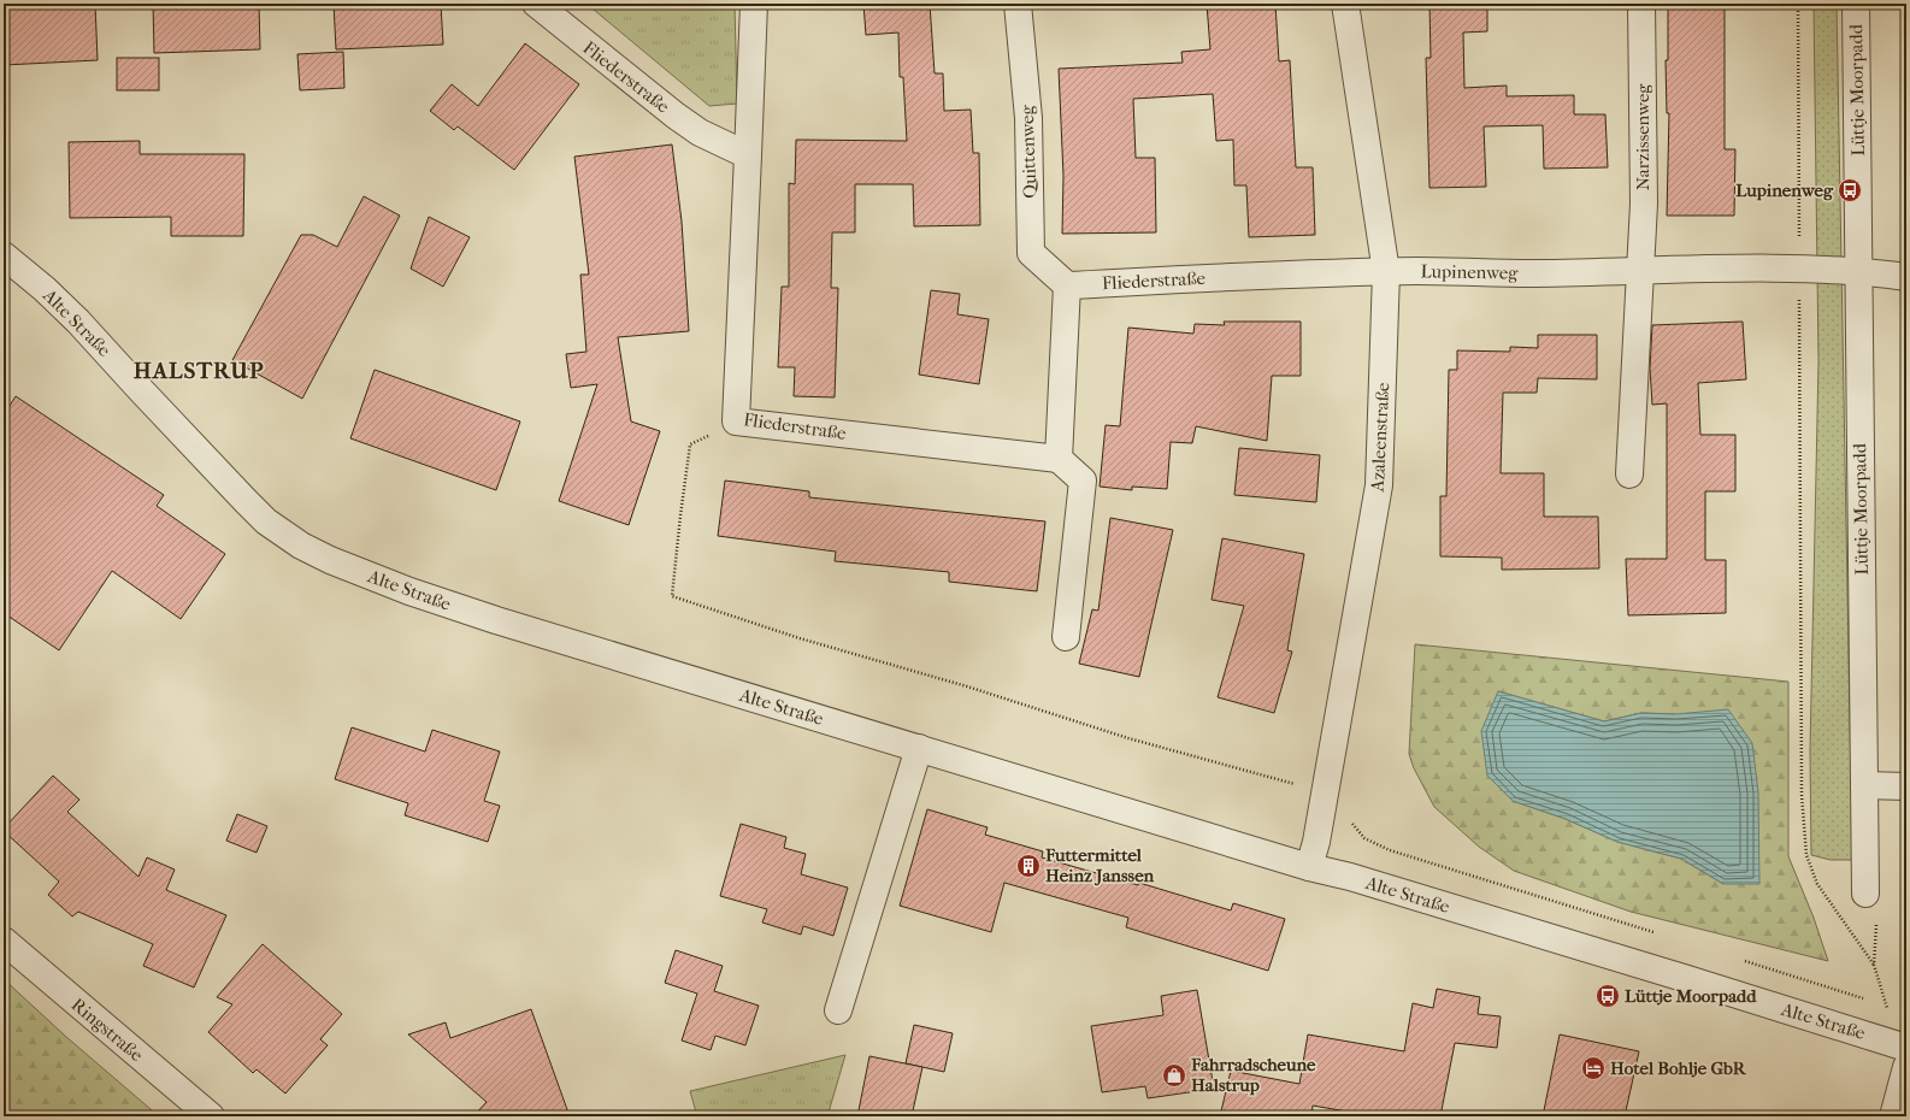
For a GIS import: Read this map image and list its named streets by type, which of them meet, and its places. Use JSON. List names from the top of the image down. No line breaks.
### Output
{"streets":{"street":["Fliederstraße","Lüttje Moorpadd","Narzissenweg","Quittenweg","Lupinenweg","Alte Straße","Azaleenstraße","Ringstraße"]},"crossings":[["Fliederstraße","Quittenweg"],["Fliederstraße","Lupinenweg"],["Fliederstraße","Azaleenstraße"],["Lüttje Moorpadd","Lupinenweg"],["Narzissenweg","Lupinenweg"],["Lupinenweg","Azaleenstraße"],["Alte Straße","Azaleenstraße"]],"districts":["HALSTRUP"],"places":{"bus stop":["Lupinenweg","Lüttje Moorpadd"],"building":["Futtermittel Heinz Janssen"],"hotel":["Hotel Bohlje GbR"],"shop":["Fahrradscheune Halstrup"]}}
